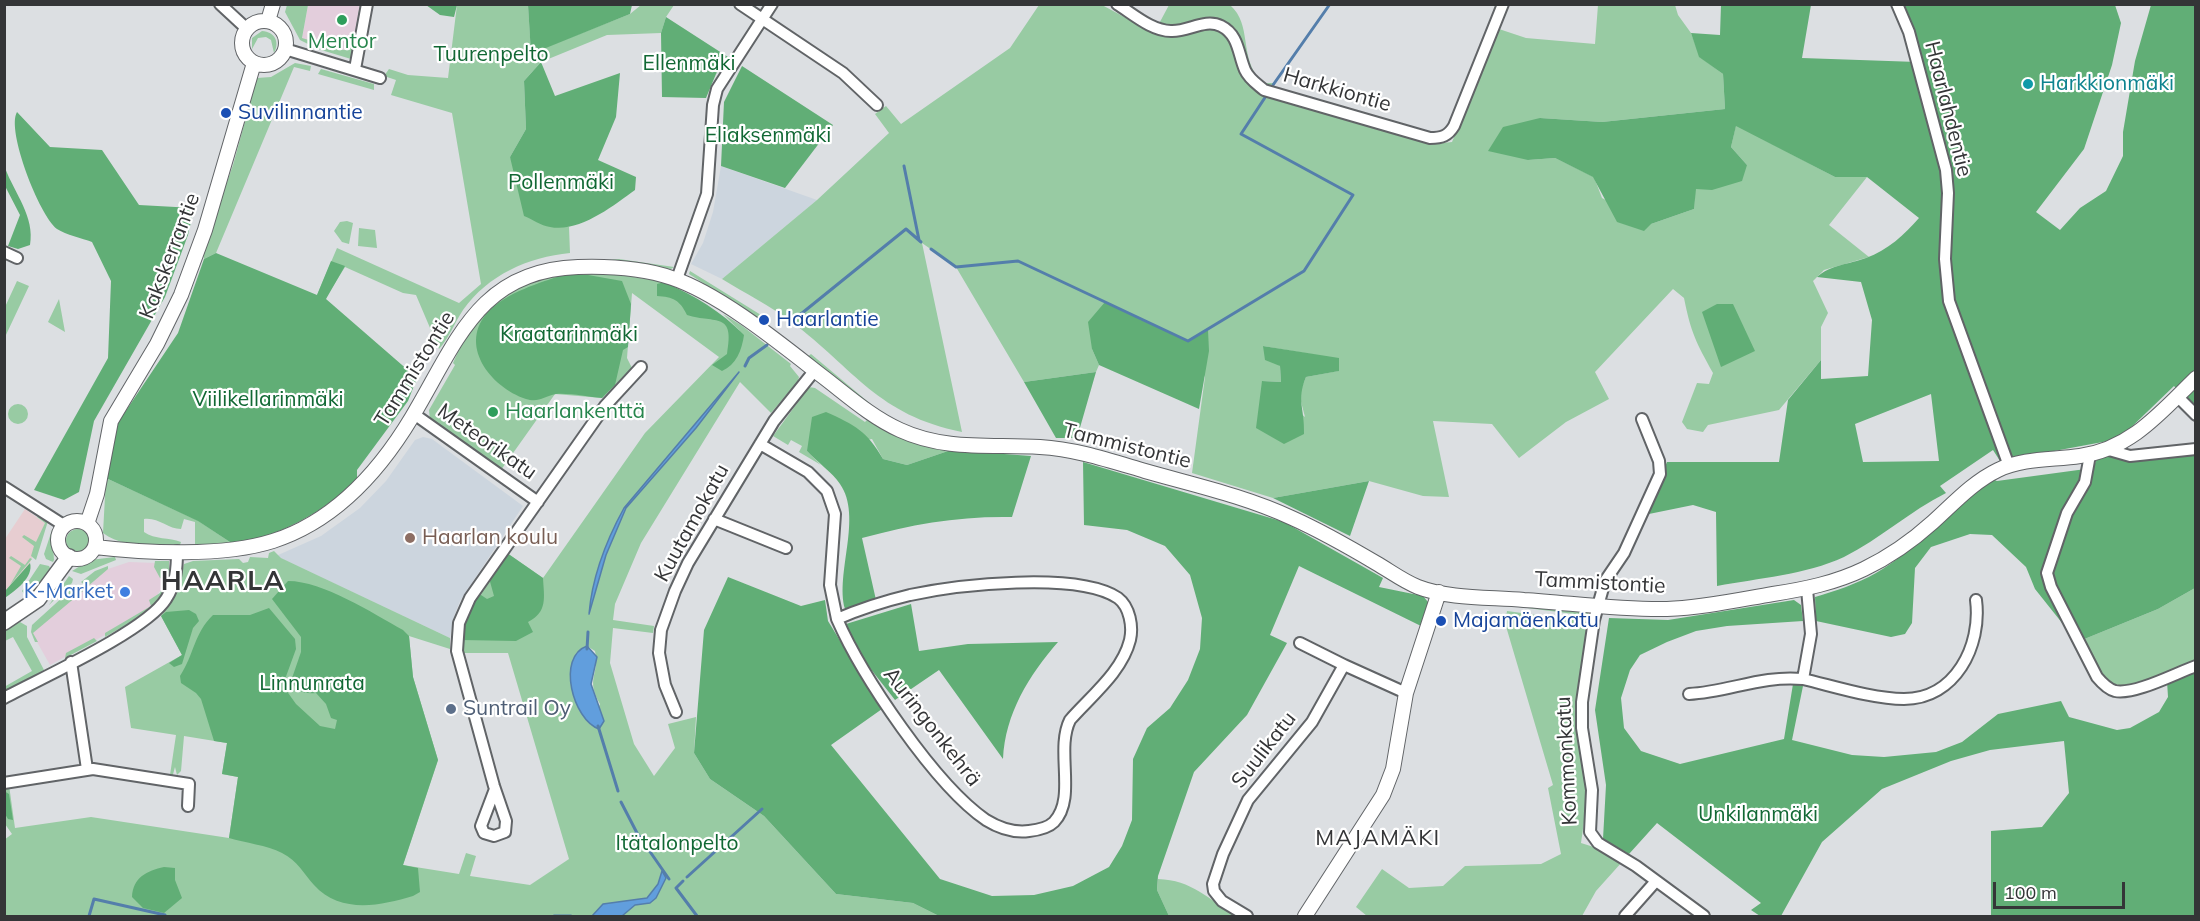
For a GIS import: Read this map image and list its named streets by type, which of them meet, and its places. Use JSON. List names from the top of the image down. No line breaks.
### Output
{"streets":{"street":["Harkkiontie","Haarlahdentie","Kakskerrantie","Tammistontie","Meteorikatu","Kuutamokatu","Auringonkehrä","Suulikatu","Kommonkatu"]},"crossings":[["Haarlahdentie","Tammistontie"],["Kakskerrantie","Tammistontie"],["Tammistontie","Meteorikatu"],["Tammistontie","Kuutamokatu"],["Tammistontie","Kommonkatu"],["Kuutamokatu","Auringonkehrä"]],"districts":["HAARLA","MAJAMÄKI"],"parks":["Tuurenpelto","Ellenmäki","Eliaksenmäki","Pollenmäki","Kraatarinmäki","Viilikellarinmäki","Linnunrata","Unkilanmäki","Itätalonpelto"],"places":["Mentor","Harkkionmäki","Suvilinnantie","Haarlantie","Haarlankenttä","Haarlan koulu","K-Market","Majamäenkatu","Suntrail Oy"],"scale_bar":"100 m"}
